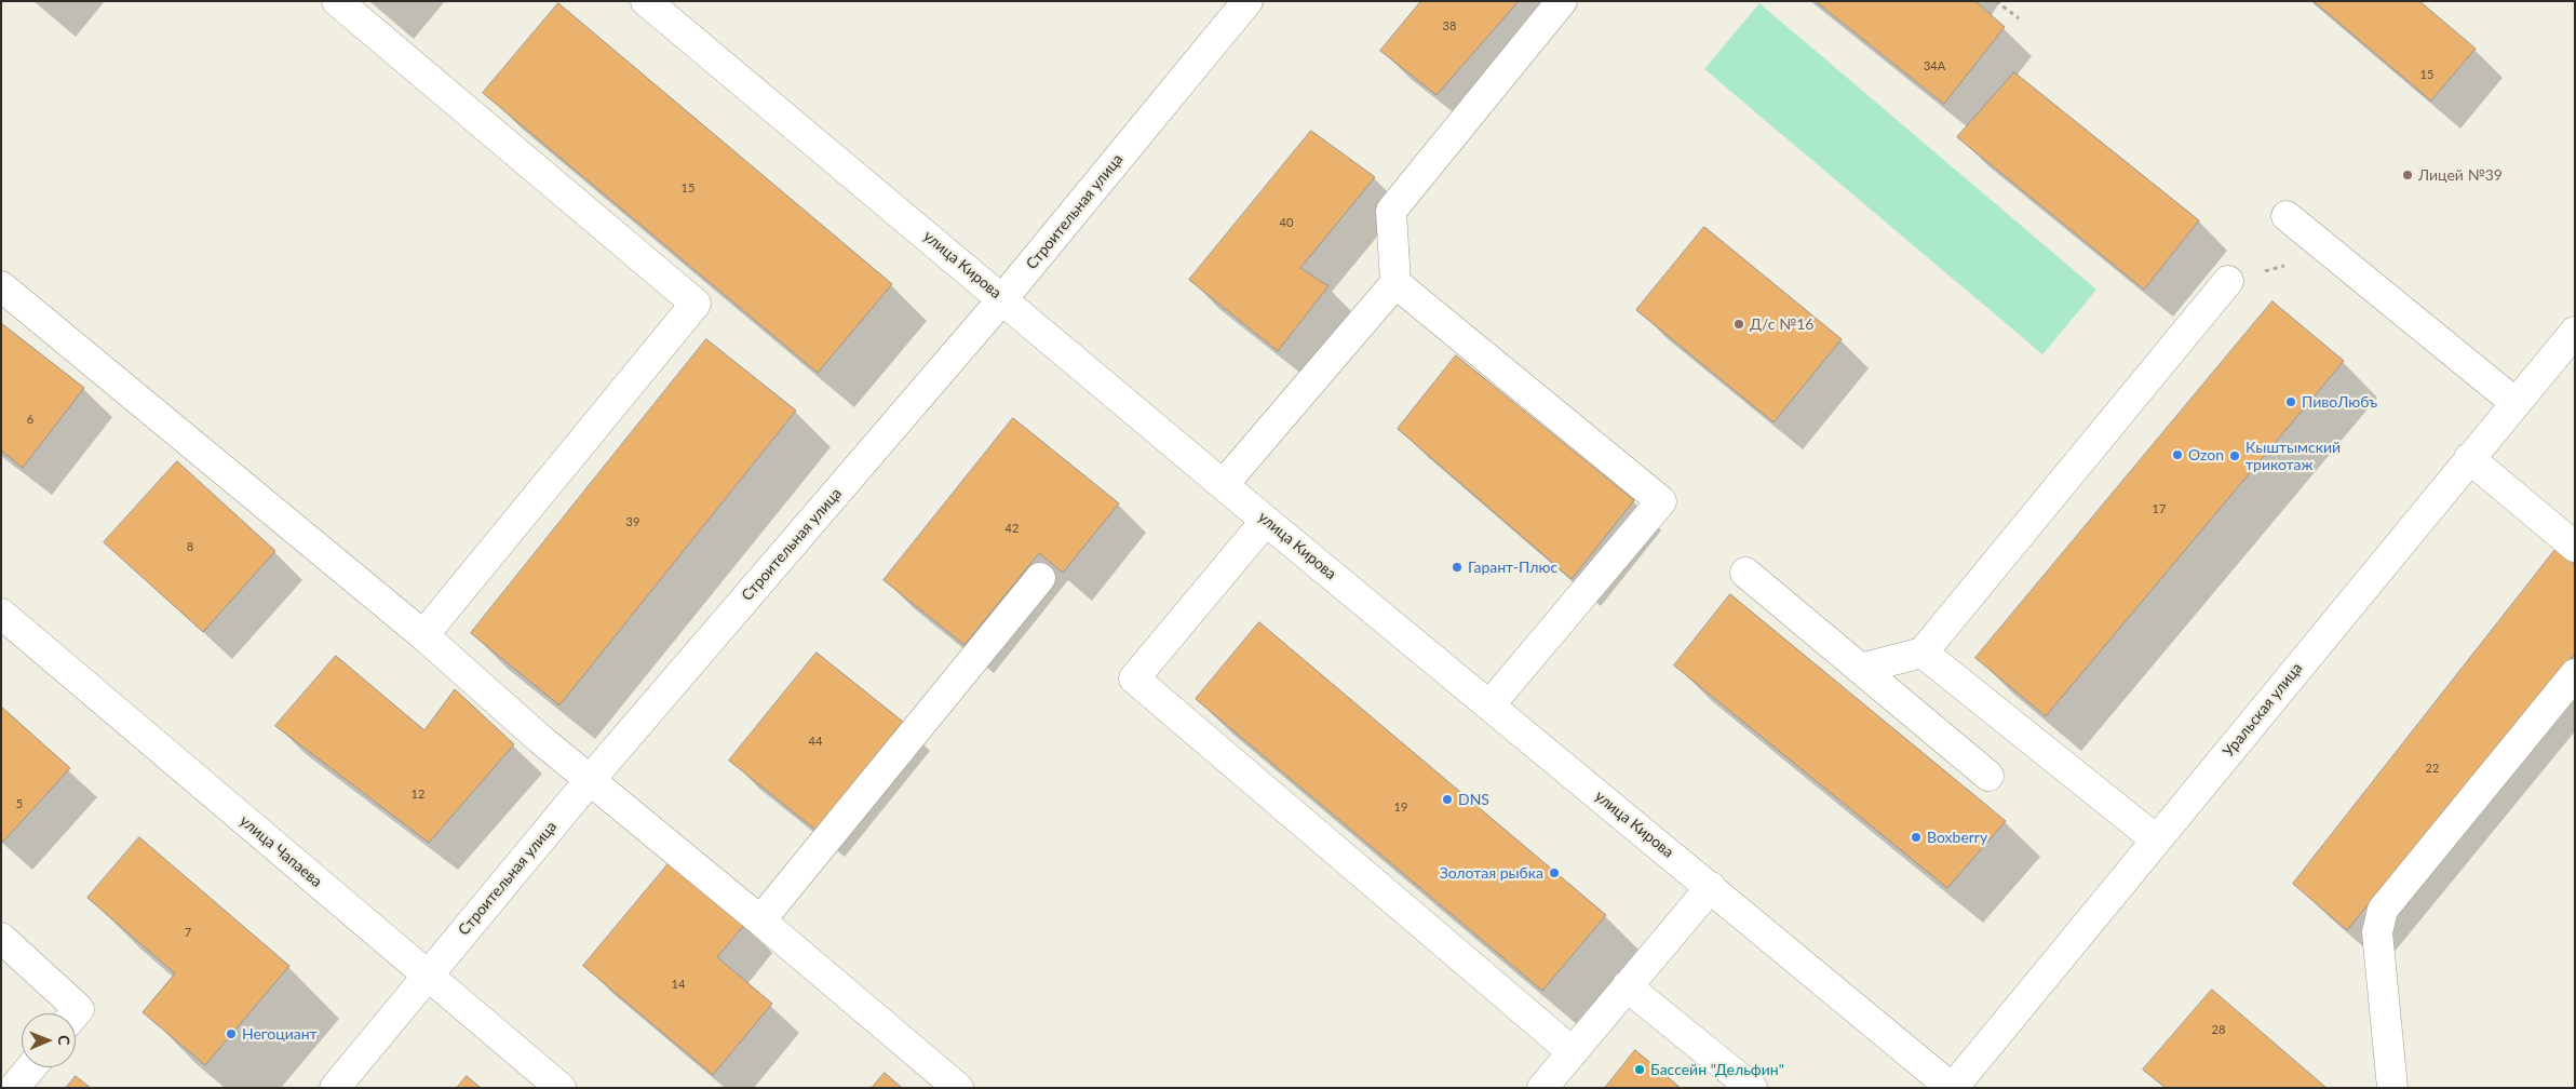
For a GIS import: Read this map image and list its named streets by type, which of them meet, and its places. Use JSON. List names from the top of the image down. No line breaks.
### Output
{"streets":{"street":["Строительная улица","улица Кирова","Уральская улица","улица Чапаева"]},"crossings":[["Строительная улица","улица Кирова"],["Строительная улица","улица Чапаева"],["улица Кирова","Уральская улица"]],"places":["Лицей №39","Д/с №16","ПивоЛюбъ","Ozon","Кыштымский трикотаж","Гарант-Плюс","DNS","Boxberry","Золотая рыбка","Негоциант","Бассейн \"Дельфин\""],"house_numbers":["38","34А","15","15","40","6","17","39","42","8","44","22","12","5","19","7","14","28"],"north":"right"}
